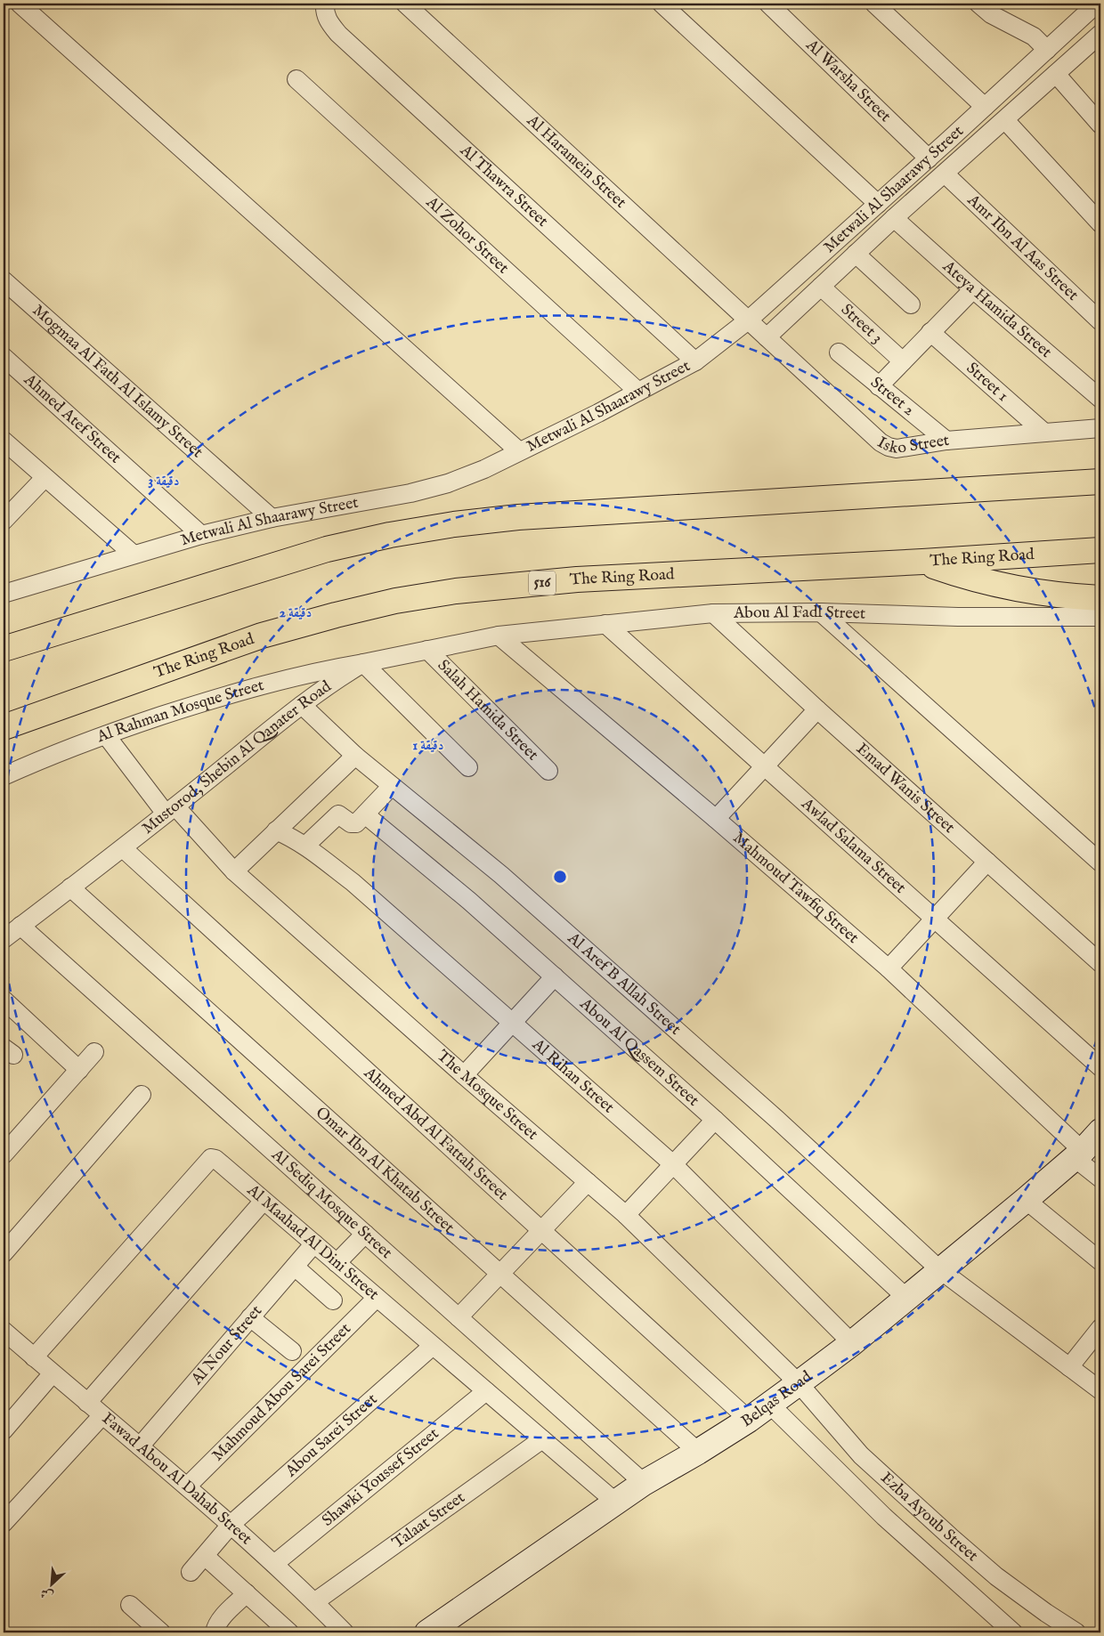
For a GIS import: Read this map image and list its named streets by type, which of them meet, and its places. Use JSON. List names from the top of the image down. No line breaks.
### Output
{"streets":{"highway":["The Ring Road","516"],"main road":["Belqas Road"],"street":["Al Warsha Street","Al Haramein Street","Al Thawra Street","Metwali Al Shaarawy Street","Al Zohor Street","Amr Ibn Al Aas Street","Ateya Hamida Street","Street 3","Mogmaa Al Fath Al Islamy Street","Street 1","Street 2","Ahmed Atef Street","Isko Street","Abou Al Fadl Street","Salah Hamida Street","Al Rahman Mosque Street","Mustorod, Shebin Al Qanater Road","Emad Wanis Street","Awlad Salama Street","Mahmoud Tawfiq Street","Al Aref B Allah Street","Abou Al Qassem Street","Al Rihan Street","The Mosque Street","Ahmed Abd Al Fattah Street","Omar Ibn Al Khatab Street","Al Sediq Mosque Street","Al Maahad Al Dini Street","Al Nour Street","Mahmoud Abou Sarei Street","Abou Sarei Street","Shawki Youssef Street","Fawad Abou Al Dahab Street","Ezba Ayoub Street","Talaat Street"]},"crossings":[["Al Warsha Street","Metwali Al Shaarawy Street"],["Al Haramein Street","Metwali Al Shaarawy Street"],["Al Haramein Street","Isko Street"],["Al Thawra Street","Metwali Al Shaarawy Street"],["Metwali Al Shaarawy Street","Al Zohor Street"],["Metwali Al Shaarawy Street","Amr Ibn Al Aas Street"],["Metwali Al Shaarawy Street","Ateya Hamida Street"],["Metwali Al Shaarawy Street","Street 3"],["Metwali Al Shaarawy Street","Mogmaa Al Fath Al Islamy Street"],["Metwali Al Shaarawy Street","Ahmed Atef Street"],["Metwali Al Shaarawy Street","Isko Street"],["Street 1","Isko Street"],["Street 2","Isko Street"],["Abou Al Fadl Street","Mustorod, Shebin Al Qanater Road"],["Abou Al Fadl Street","Emad Wanis Street"],["Abou Al Fadl Street","Awlad Salama Street"],["Abou Al Fadl Street","Mahmoud Tawfiq Street"],["Salah Hamida Street","Mustorod, Shebin Al Qanater Road"],["Al Rahman Mosque Street","Mustorod, Shebin Al Qanater Road"],["Al Rahman Mosque Street","The Mosque Street"],["Mustorod, Shebin Al Qanater Road","Mahmoud Tawfiq Street"],["Mustorod, Shebin Al Qanater Road","Al Aref B Allah Street"],["Mustorod, Shebin Al Qanater Road","The Mosque Street"],["Mustorod, Shebin Al Qanater Road","Ahmed Abd Al Fattah Street"],["Mustorod, Shebin Al Qanater Road","Omar Ibn Al Khatab Street"],["Mustorod, Shebin Al Qanater Road","Al Sediq Mosque Street"],["Mahmoud Tawfiq Street","Belqas Road"],["Al Aref B Allah Street","Belqas Road"],["Abou Al Qassem Street","Belqas Road"],["Al Rihan Street","Belqas Road"],["The Mosque Street","Belqas Road"],["The Mosque Street","Ezba Ayoub Street"],["Ahmed Abd Al Fattah Street","Belqas Road"],["Omar Ibn Al Khatab Street","Belqas Road"],["Al Sediq Mosque Street","Belqas Road"],["Al Maahad Al Dini Street","Al Nour Street"],["Al Maahad Al Dini Street","Mahmoud Abou Sarei Street"],["Al Maahad Al Dini Street","Belqas Road"],["Al Maahad Al Dini Street","Abou Sarei Street"],["Al Maahad Al Dini Street","Shawki Youssef Street"],["Al Maahad Al Dini Street","Fawad Abou Al Dahab Street"],["Al Maahad Al Dini Street","Talaat Street"],["Al Nour Street","Fawad Abou Al Dahab Street"],["Mahmoud Abou Sarei Street","Fawad Abou Al Dahab Street"],["Belqas Road","Ezba Ayoub Street"],["Abou Sarei Street","Fawad Abou Al Dahab Street"],["Shawki Youssef Street","Fawad Abou Al Dahab Street"],["Fawad Abou Al Dahab Street","Talaat Street"]],"north":"bottom left","rings":["3 دقيقة","2 دقيقة","1 دقيقة"]}
